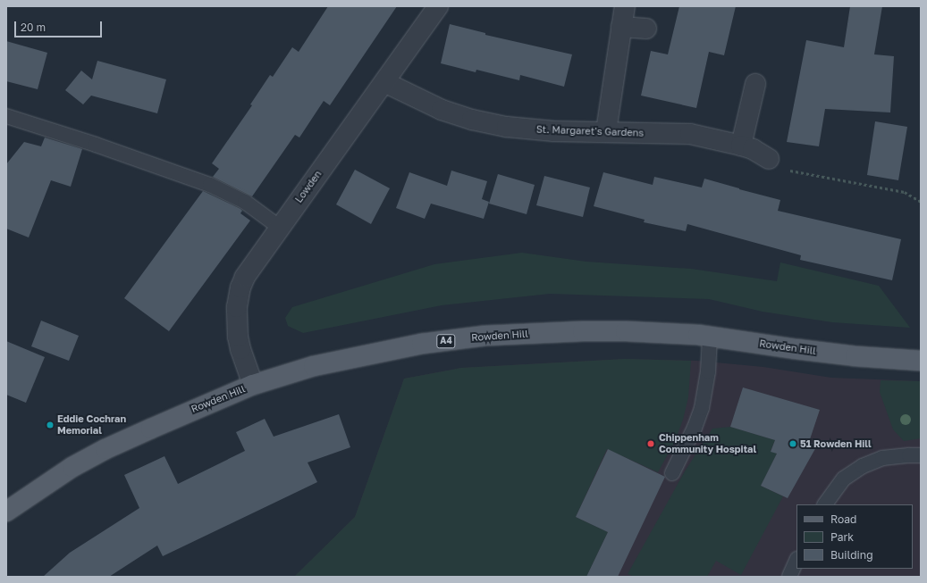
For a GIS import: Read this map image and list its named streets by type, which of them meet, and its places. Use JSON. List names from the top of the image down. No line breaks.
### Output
{"streets":{"main road":["Rowden Hill","A4"],"street":["St. Margaret's Gardens","Lowden"]},"crossings":[["St. Margaret's Gardens","Lowden"],["Lowden","Rowden Hill"]],"places":["Eddie Cochran Memorial","Chippenham Community Hospital","51 Rowden Hill"],"legend":["Road","Park","Building"],"scale_bar":"20 m"}
